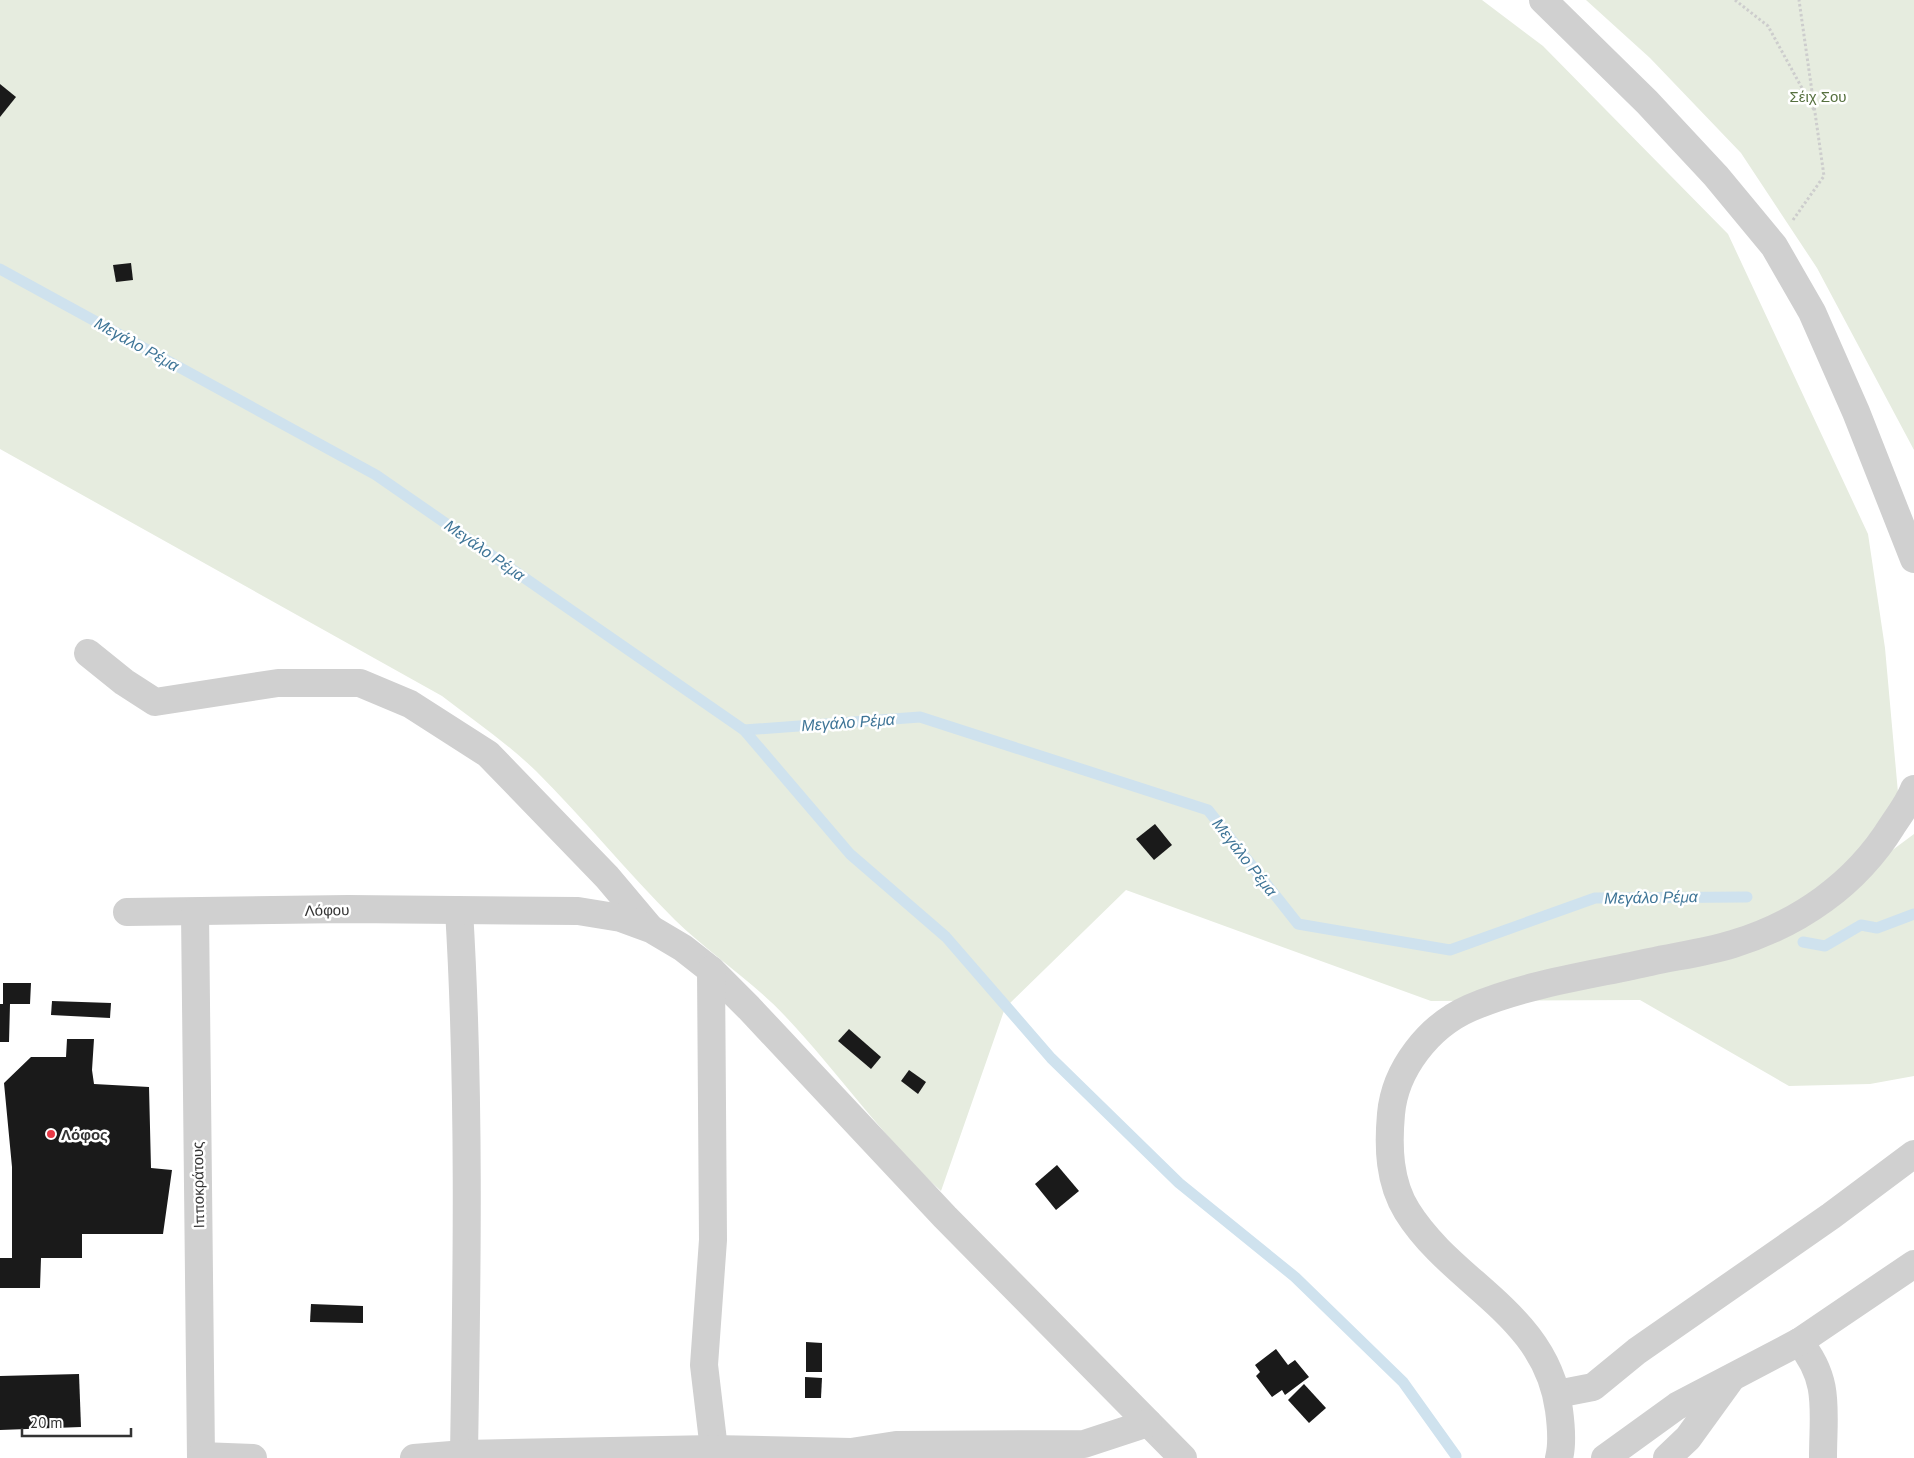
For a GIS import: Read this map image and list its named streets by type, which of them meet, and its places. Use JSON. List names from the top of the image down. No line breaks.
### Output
{"streets":{"street":["Λόφου","Ιπποκράτους"]},"crossings":[["Λόφου","Ιπποκράτους"]],"water":["Μεγάλο Ρέμα"],"parks":["Σέιχ Σου"],"places":["Λόφος"],"scale_bar":"20 m"}
